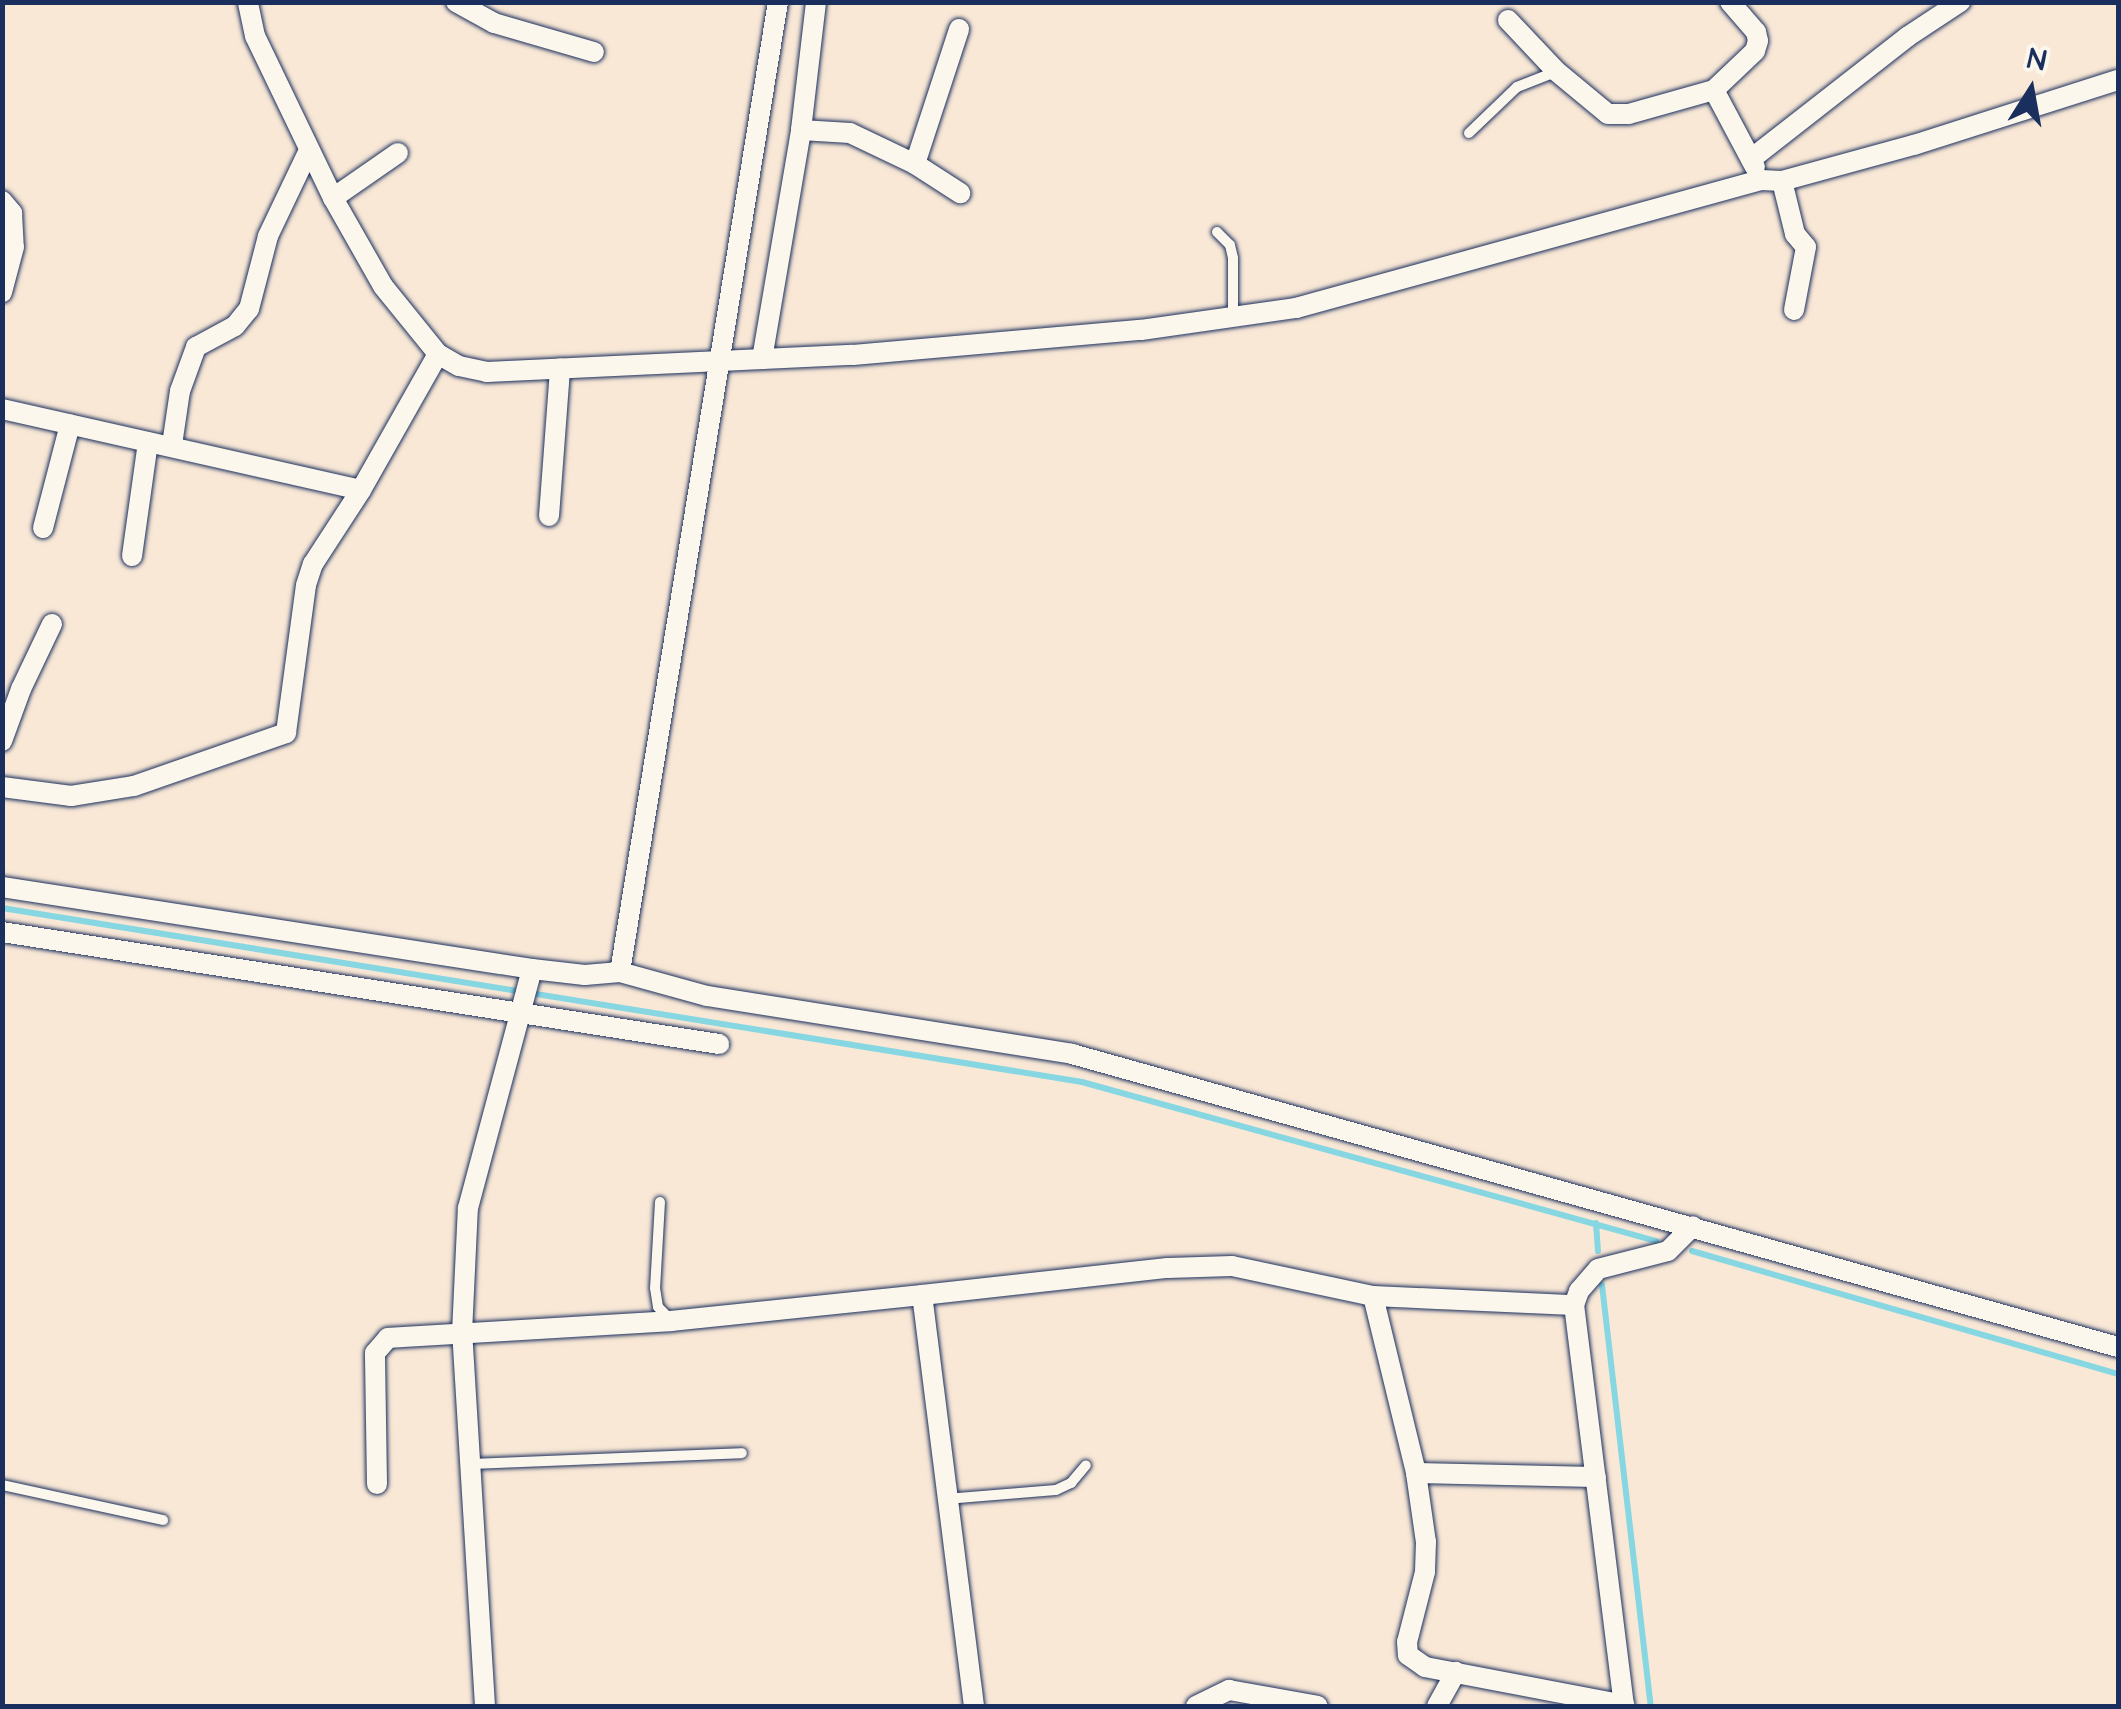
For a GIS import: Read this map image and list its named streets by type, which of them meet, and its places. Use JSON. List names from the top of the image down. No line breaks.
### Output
{"north":"top"}
